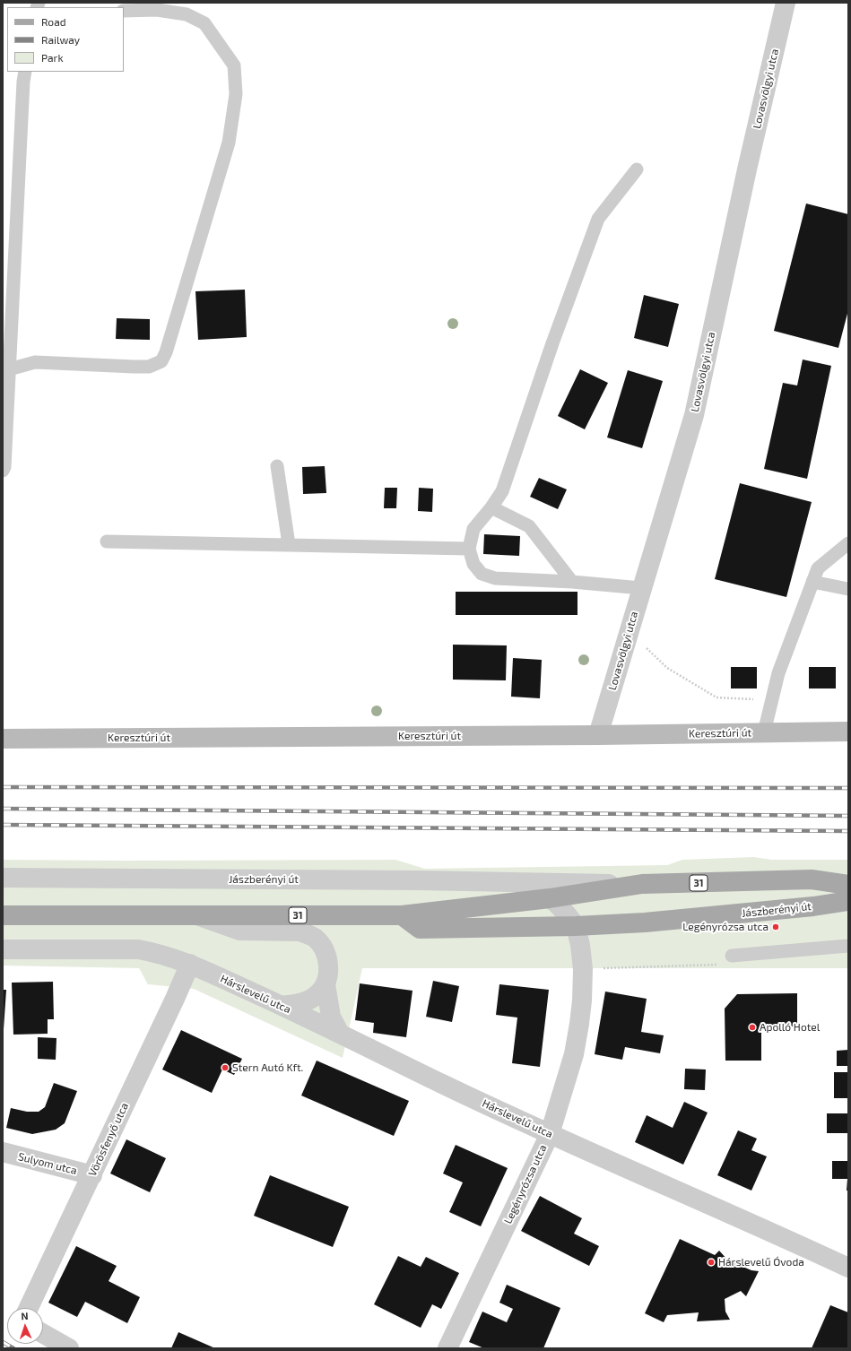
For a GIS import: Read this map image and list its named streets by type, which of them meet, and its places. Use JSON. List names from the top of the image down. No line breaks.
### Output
{"streets":{"main road":["Keresztúri út","Jászberényi út","31"],"street":["Lovasvölgyi utca","Hárslevelű utca","Vörösfenyő utca","Sulyom utca","Legényrózsa utca"]},"crossings":[["Lovasvölgyi utca","Keresztúri út"],["Jászberényi út","Hárslevelű utca"],["Jászberényi út","Legényrózsa utca"],["Hárslevelű utca","Vörösfenyő utca"],["Hárslevelű utca","Legényrózsa utca"],["Vörösfenyő utca","Sulyom utca"]],"places":["Legényrózsa utca","Apolló Hotel","Stern Autó Kft.","Hárslevelű Óvoda"],"legend":["Road","Railway","Park"],"north":"top"}
